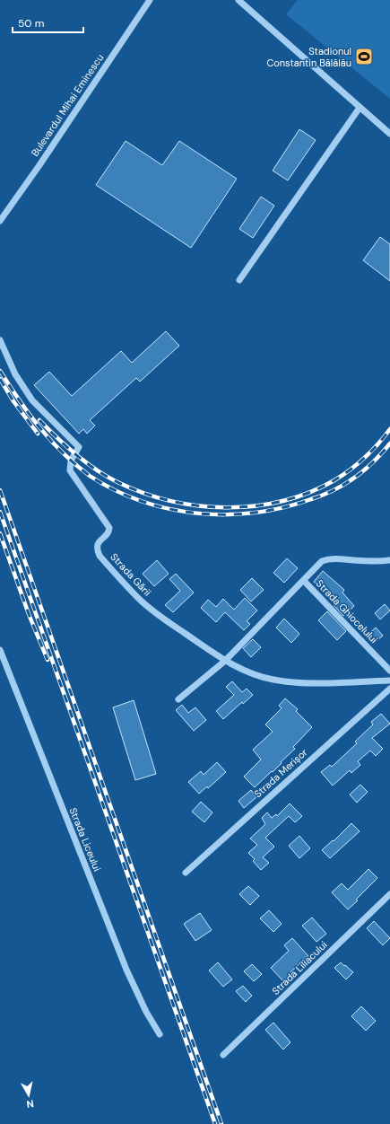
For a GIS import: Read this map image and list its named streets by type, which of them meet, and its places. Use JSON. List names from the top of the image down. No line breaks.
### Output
{"streets":{"street":["Bulevardul Mihai Eminescu","Strada Gării","Strada Ghiocelului","Strada Merișor","Strada Liceului","Strada Liliacului"]},"places":{"sports":["Stadionul Constantin Bălălău"]},"scale_bar":"50 m","north":"bottom"}
